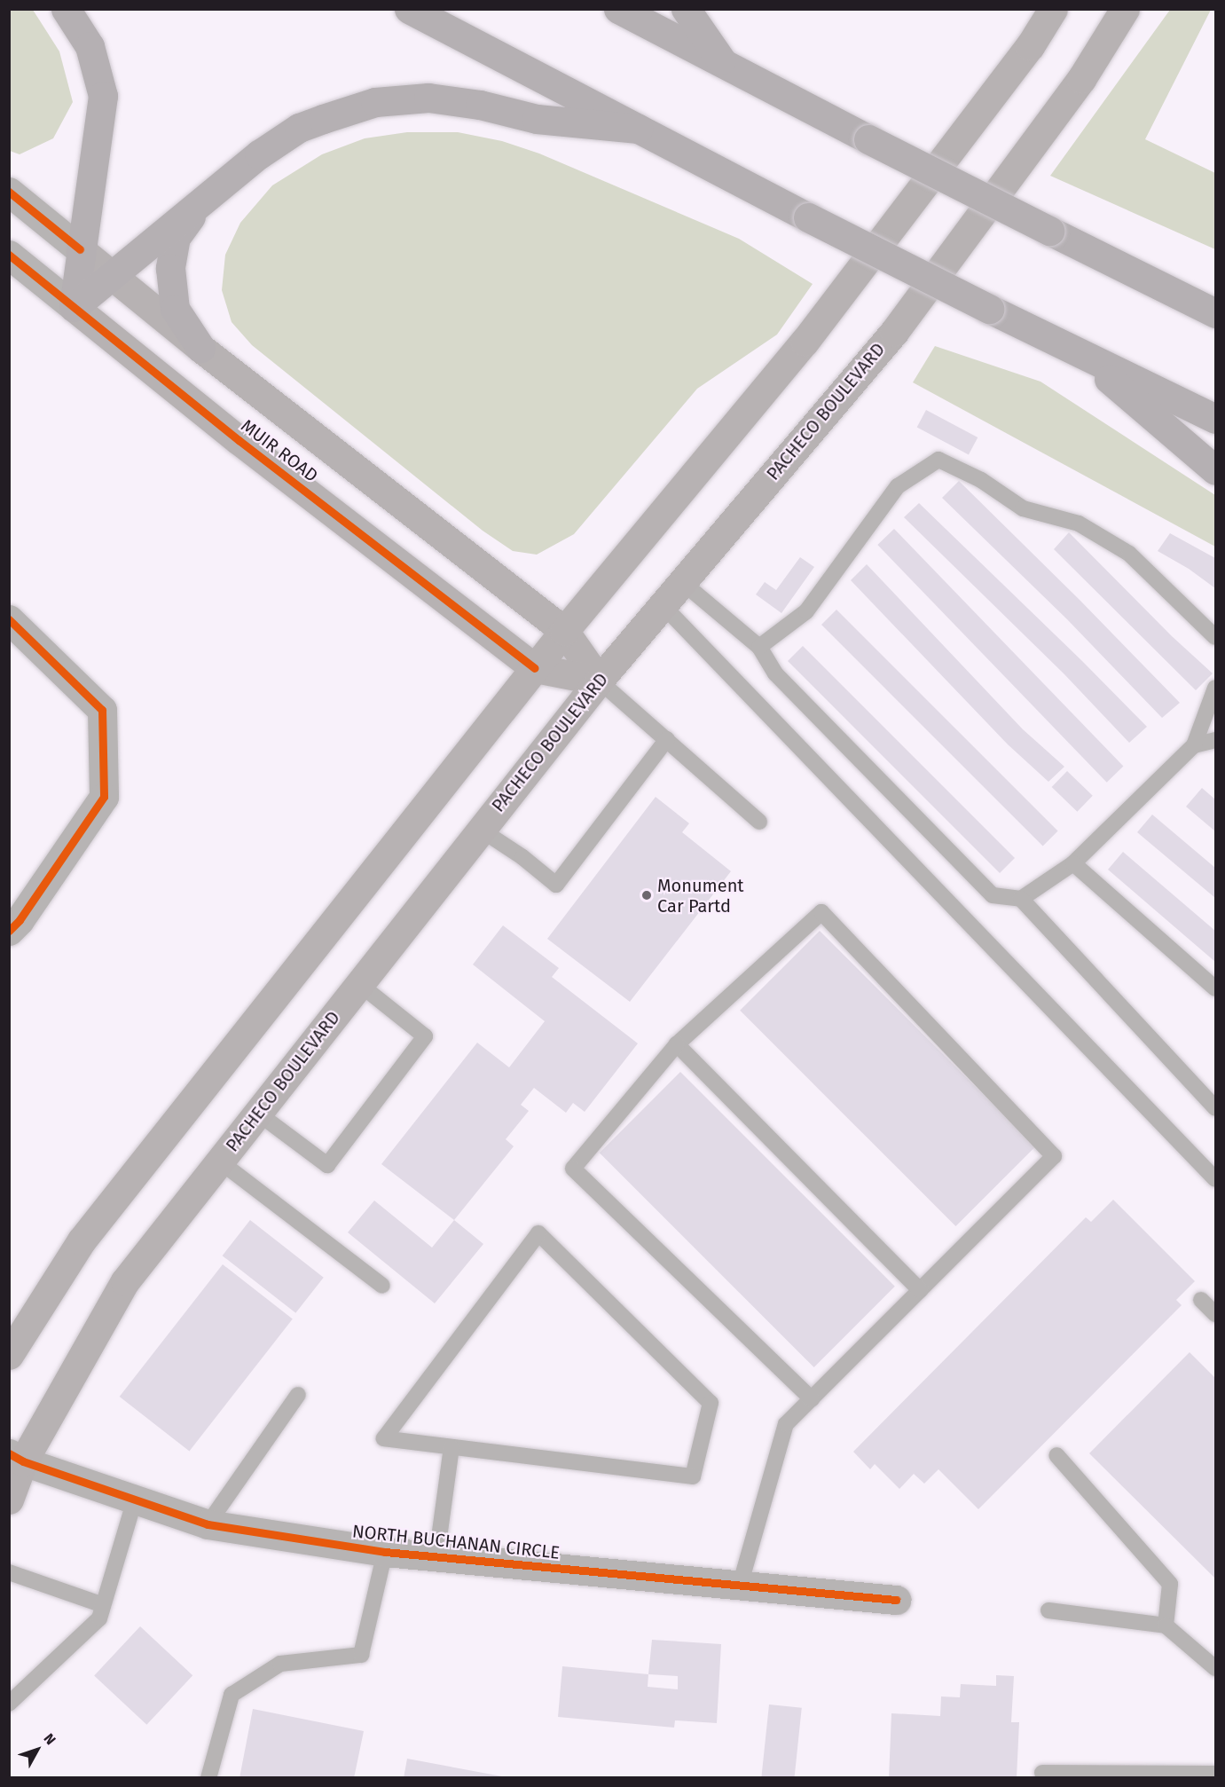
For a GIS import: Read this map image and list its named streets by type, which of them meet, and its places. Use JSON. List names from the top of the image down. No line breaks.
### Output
{"streets":{"main road":["PACHECO BOULEVARD","MUIR ROAD"],"street":["NORTH BUCHANAN CIRCLE"]},"crossings":[["PACHECO BOULEVARD","MUIR ROAD"],["PACHECO BOULEVARD","NORTH BUCHANAN CIRCLE"]],"places":["Monument Car Partd"],"north":"top right"}
